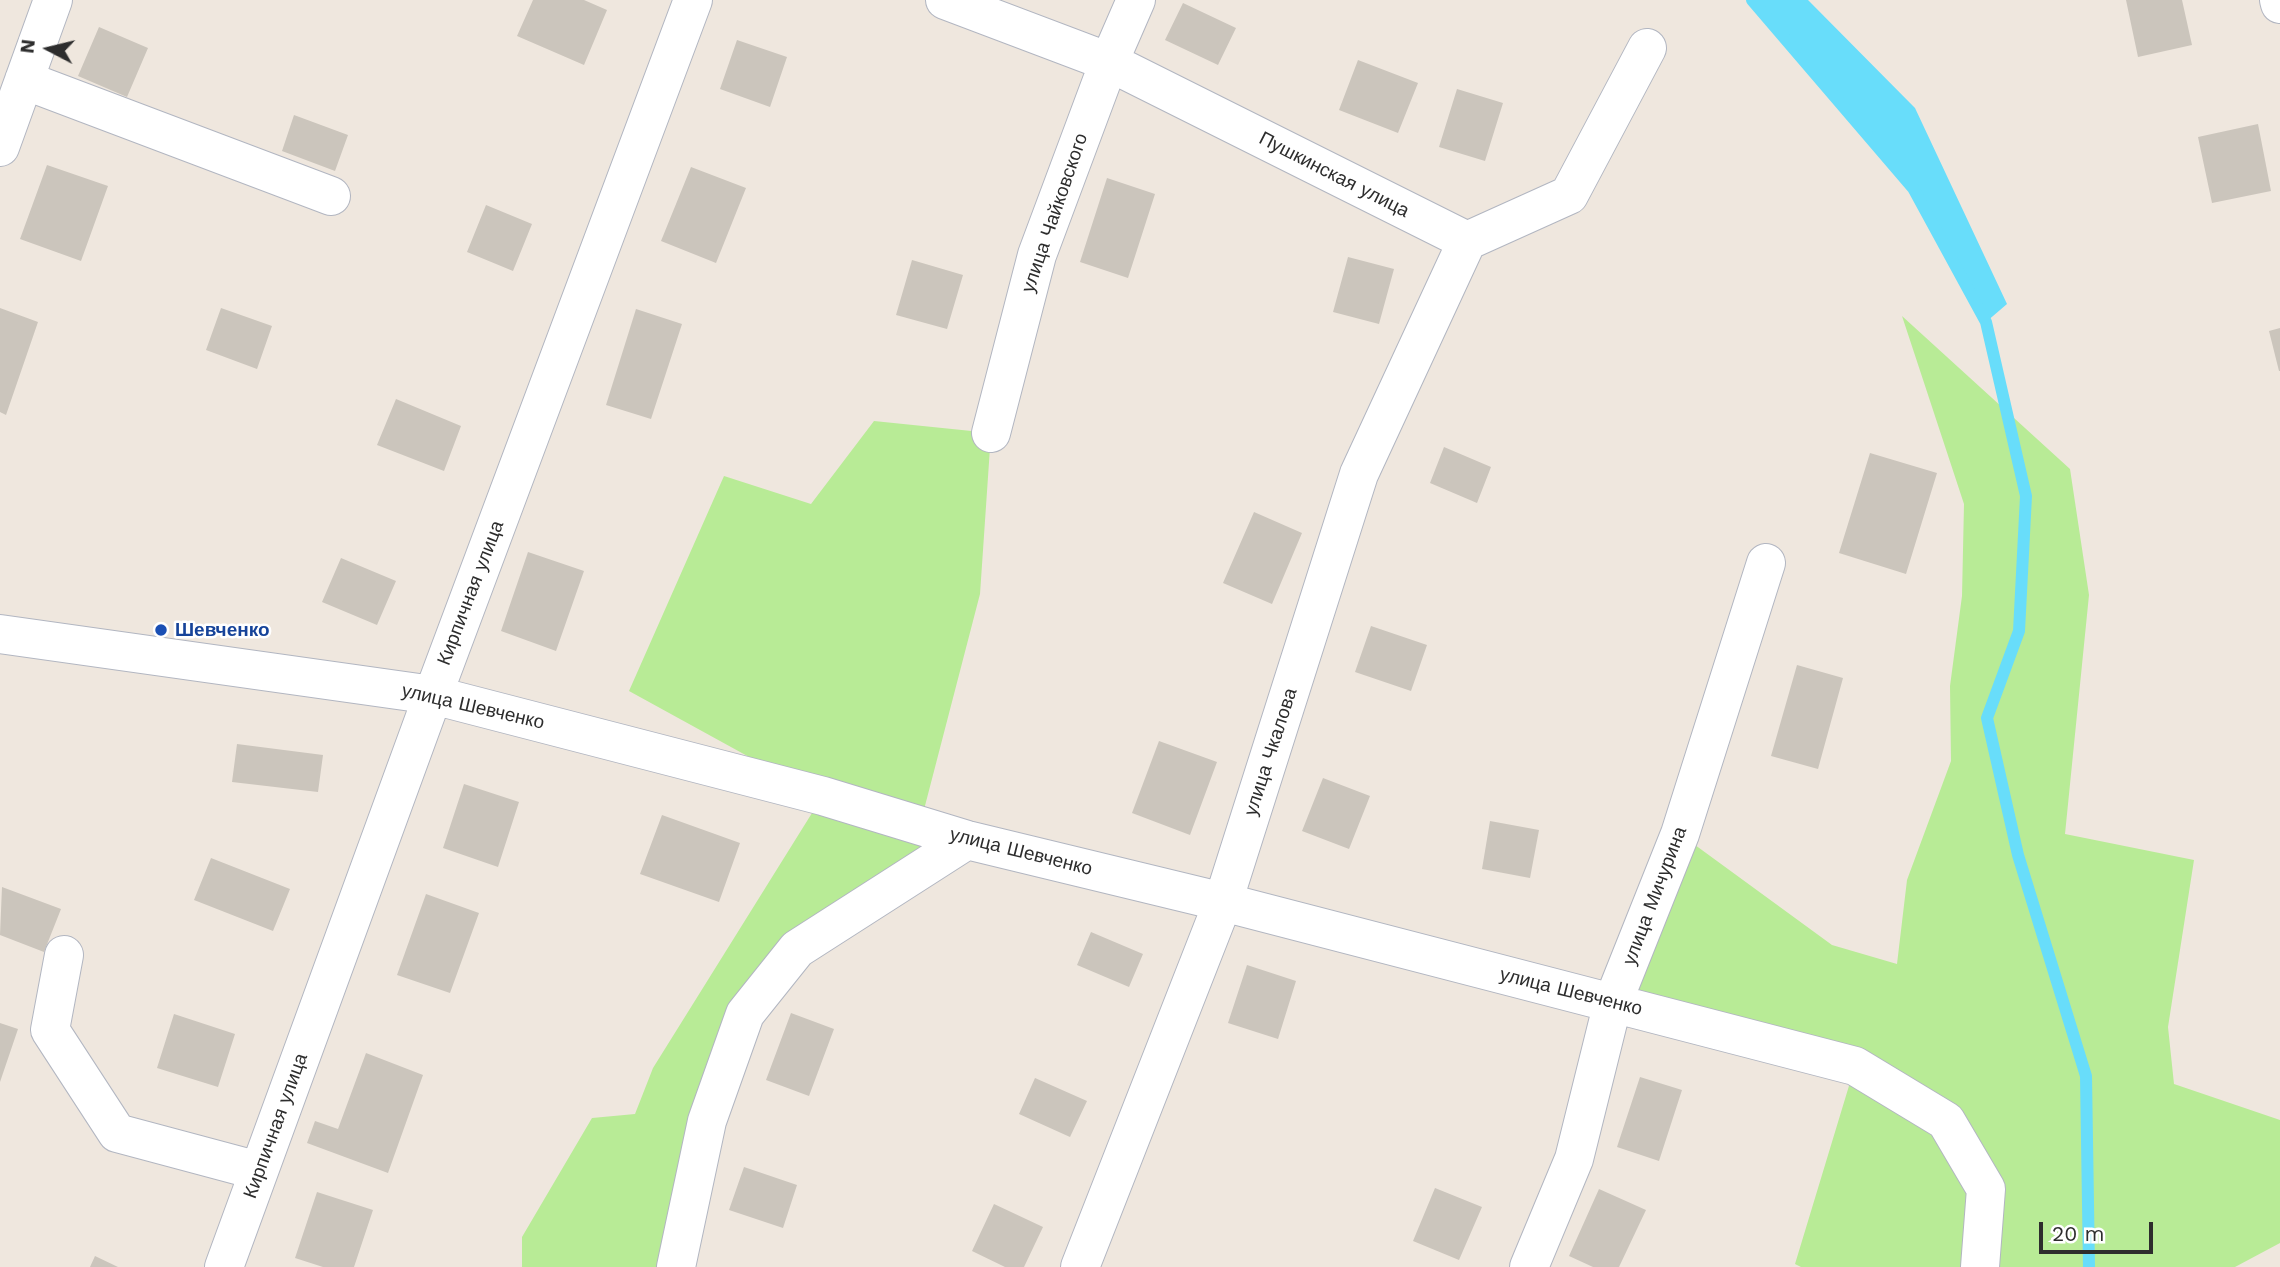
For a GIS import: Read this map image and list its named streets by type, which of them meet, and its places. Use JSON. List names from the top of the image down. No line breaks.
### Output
{"streets":{"street":["Пушкинская улица","улица Чайковского","Кирпичная улица","улица Шевченко","улица Чкалова","улица Мичурина"]},"crossings":[["Пушкинская улица","улица Чайковского"],["Пушкинская улица","улица Чкалова"],["Кирпичная улица","улица Шевченко"],["улица Шевченко","улица Чкалова"],["улица Шевченко","улица Мичурина"]],"places":["Шевченко"],"scale_bar":"20 m","north":"left"}
